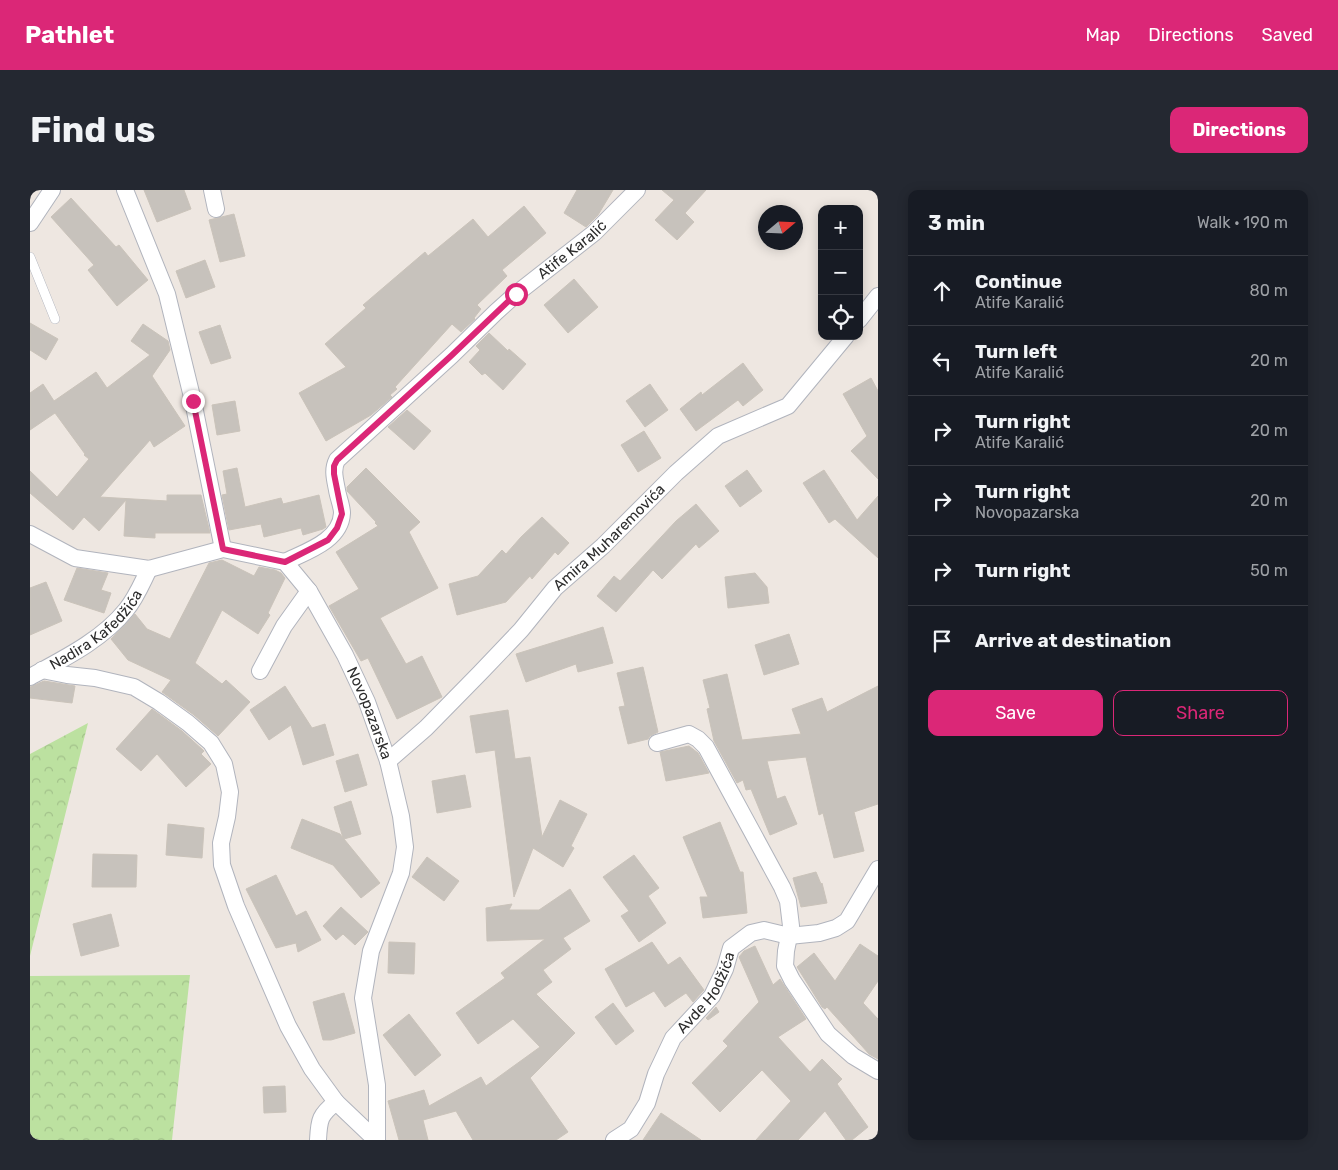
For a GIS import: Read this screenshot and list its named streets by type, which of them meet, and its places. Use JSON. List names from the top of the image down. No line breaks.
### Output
{"streets":{"street":["Atife Karalić","Amira Muharemovića","Nadira Kafedžića","Novopazarska","Avde Hodžića"]},"crossings":[["Atife Karalić","Novopazarska"],["Amira Muharemovića","Novopazarska"],["Nadira Kafedžića","Novopazarska"]],"north":"right","page":{"header":"Pathlet","nav":["Map","Directions","Saved"],"buttons":["Directions",["Save","Share"]],"title":"Find us","heading":["3 min","Walk · 190 m"],"map_buttons":["+","−"],"list":[["Continue","Atife Karalić","80 m"],["Turn left","Atife Karalić","20 m"],["Turn right","Atife Karalić","20 m"],["Turn right","Novopazarska","20 m"],["Turn right","50 m"],"Arrive at destination"]}}
